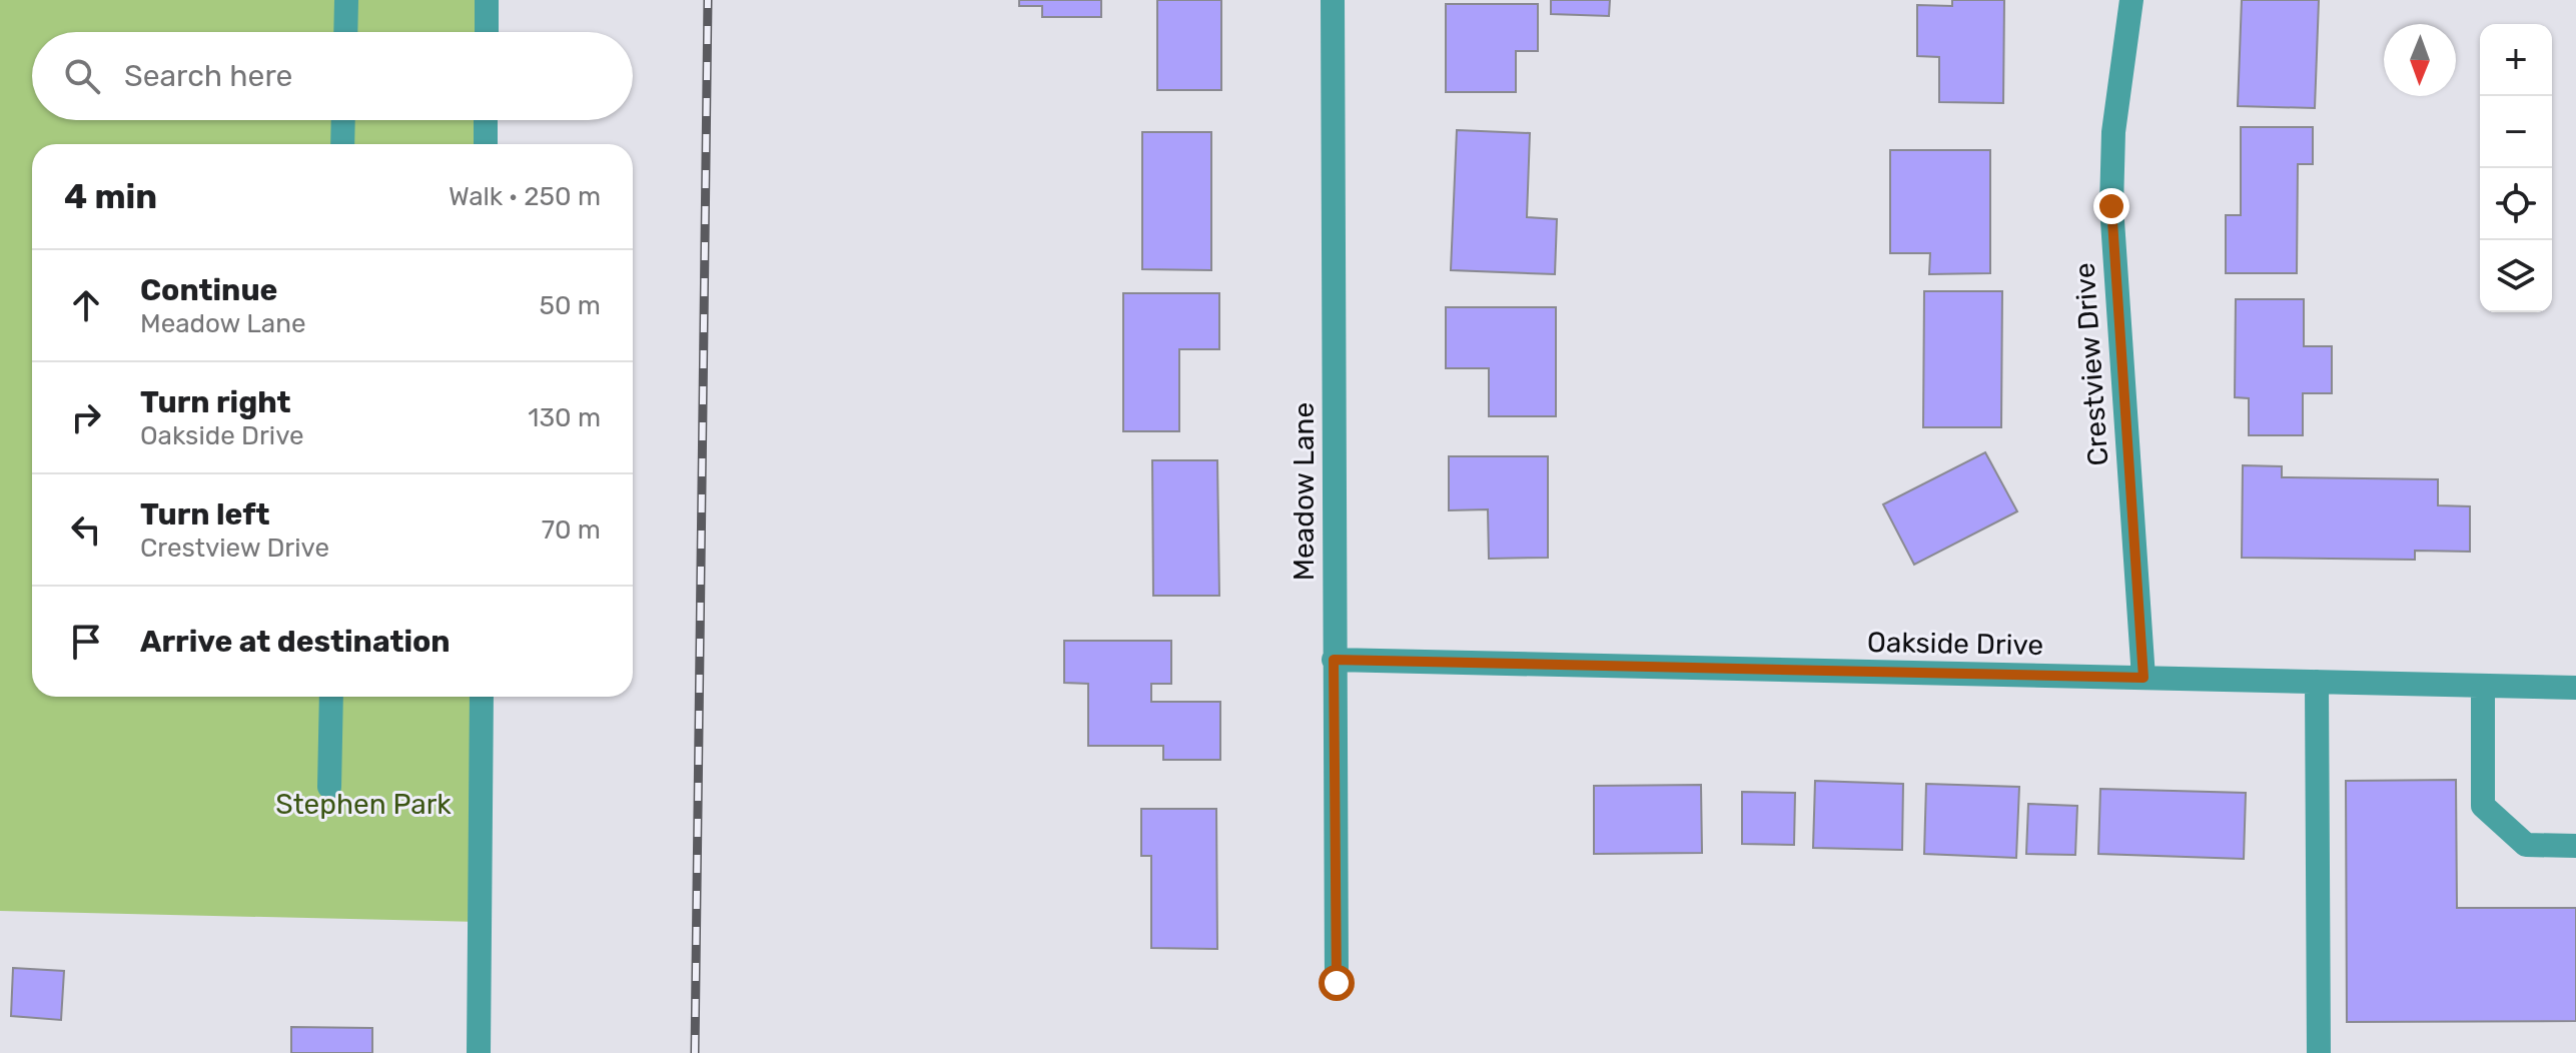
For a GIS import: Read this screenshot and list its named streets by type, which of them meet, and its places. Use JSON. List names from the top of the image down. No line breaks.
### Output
{"streets":{"street":["Crestview Drive","Meadow Lane","Oakside Drive"]},"crossings":[["Crestview Drive","Oakside Drive"],["Meadow Lane","Oakside Drive"]],"parks":["Stephen Park"],"north":"bottom","page":{"map_buttons":["+","−"],"search":"Search here","heading":["4 min","Walk · 250 m"],"list":[["Continue","Meadow Lane","50 m"],["Turn right","Oakside Drive","130 m"],["Turn left","Crestview Drive","70 m"],"Arrive at destination"]}}
